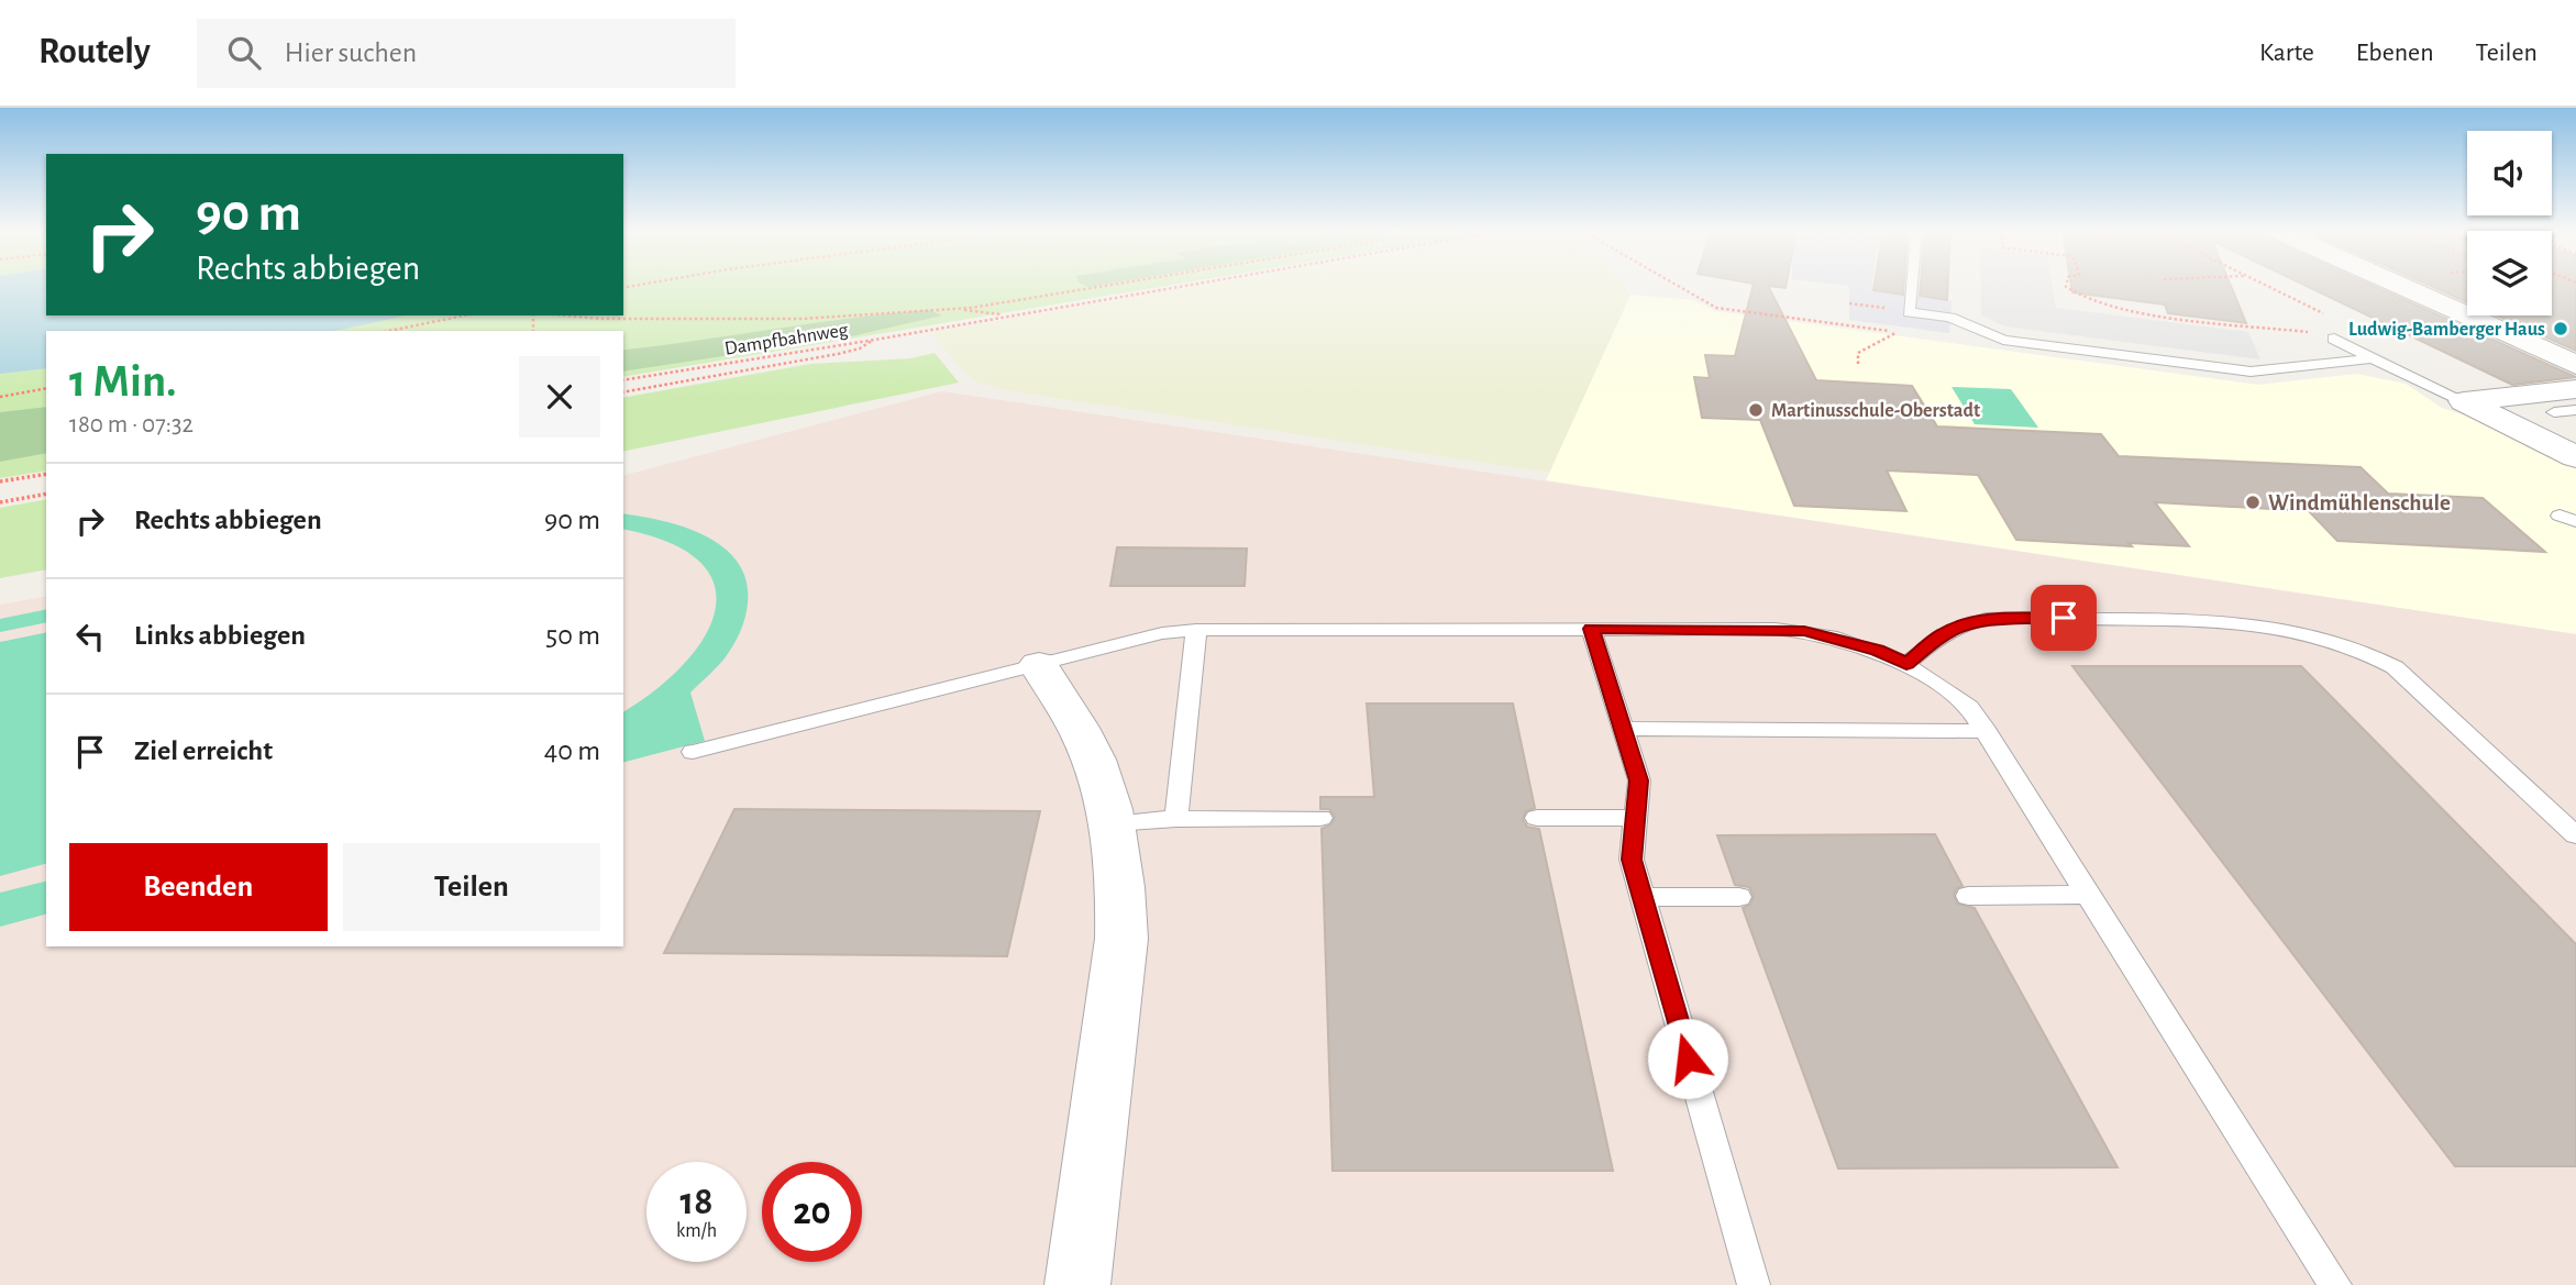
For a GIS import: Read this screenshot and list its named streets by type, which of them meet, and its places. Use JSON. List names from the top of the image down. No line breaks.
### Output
{"streets":{"path":["Dampfbahnweg"]},"places":["Ludwig-Bamberger Haus","Martinusschule-Oberstadt","Windmühlenschule"],"page":{"header":"Routely","search":"Hier suchen","nav":["Karte","Ebenen","Teilen"],"turn":["90 m","Rechts abbiegen"],"heading":["1 Min.","180 m · 07:32"],"list":[{"name":"Rechts abbiegen","value":"90 m"},{"name":"Links abbiegen","value":"50 m"},{"name":"Ziel erreicht","value":"40 m"}],"buttons":["Beenden","Teilen"],"speed":"18 km/h","limit":"20"}}
